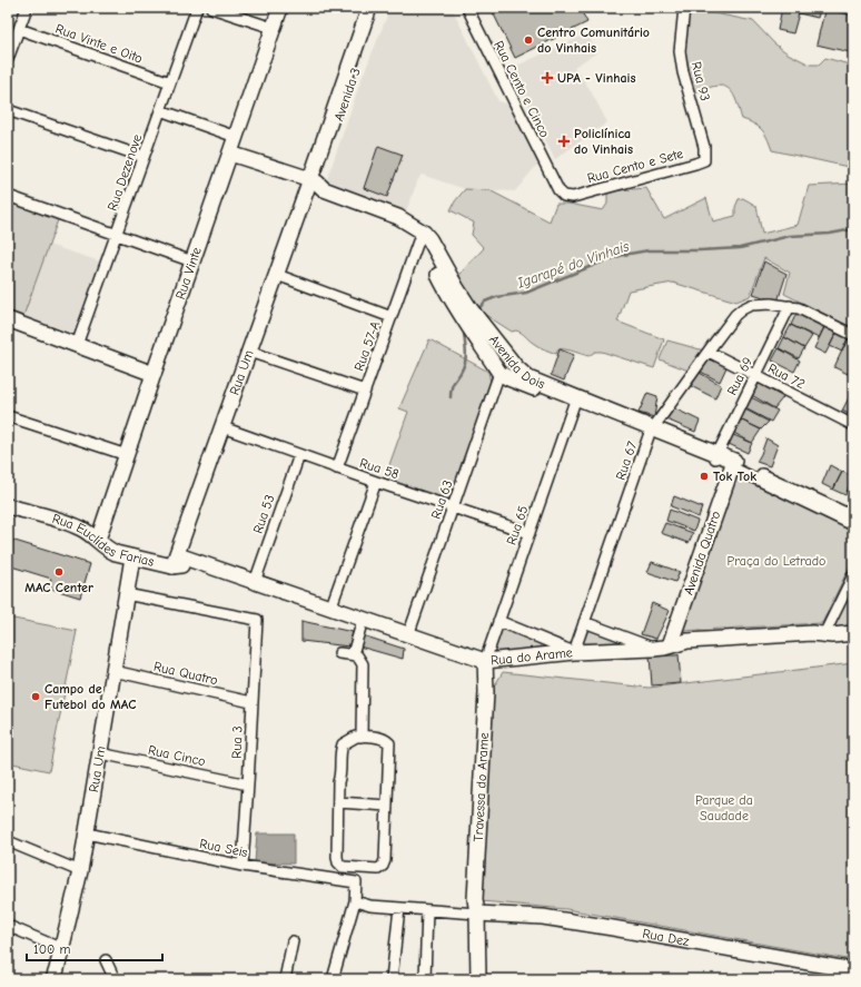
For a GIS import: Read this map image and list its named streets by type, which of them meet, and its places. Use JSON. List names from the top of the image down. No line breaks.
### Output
{"streets":{"street":["Rua Vinte e Oito","Rua 93","Rua Cento e Cinco","Avenida 3","Rua Cento e Sete","Rua Dezenove","Rua Vinte","Rua 57-A","Avenida Dois","Rua Um","Rua 69","Rua 72","Rua 67","Rua 58","Rua 63","Rua 53","Rua 65","Rua Euclídes Farias","Avenida Quatro","Rua do Arame","Rua Quatro","Rua 3","Rua Cinco","Travessa do Arame","Rua Seis","Rua Dez"]},"crossings":[["Rua Vinte e Oito","Rua Dezenove"],["Rua 93","Rua Cento e Sete"],["Rua Cento e Cinco","Rua Cento e Sete"],["Avenida 3","Avenida Dois"],["Avenida 3","Rua Um"],["Rua Vinte","Rua Euclídes Farias"],["Rua 57-A","Avenida Dois"],["Rua 57-A","Rua 58"],["Avenida Dois","Rua Um"],["Avenida Dois","Rua 69"],["Avenida Dois","Rua 67"],["Avenida Dois","Rua 63"],["Avenida Dois","Rua 65"],["Avenida Dois","Avenida Quatro"],["Rua Um","Rua 58"],["Rua Um","Rua Euclídes Farias"],["Rua Um","Rua Quatro"],["Rua Um","Rua 3"],["Rua Um","Rua Cinco"],["Rua Um","Rua Seis"],["Rua 69","Rua 72"],["Rua 69","Rua 67"],["Rua 72","Rua 67"],["Rua 67","Rua do Arame"],["Rua 58","Rua 63"],["Rua 58","Rua 53"],["Rua 58","Rua 65"],["Rua 63","Rua do Arame"],["Rua 53","Rua do Arame"],["Rua 65","Rua do Arame"],["Rua 65","Travessa do Arame"],["Rua Euclídes Farias","Rua do Arame"],["Avenida Quatro","Rua do Arame"],["Rua do Arame","Travessa do Arame"],["Rua Quatro","Rua 3"],["Rua 3","Rua Cinco"],["Rua 3","Rua Seis"],["Travessa do Arame","Rua Dez"]],"water":["Igarapé do Vinhais"],"parks":["Praça do Letrado","Parque da Saudade"],"places":{"other":["Centro Comunitário do Vinhais","Tok Tok","MAC Center","Campo de Futebol do MAC"],"health":["UPA - Vinhais","Policlínica do Vinhais"]},"scale_bar":"100 m"}
